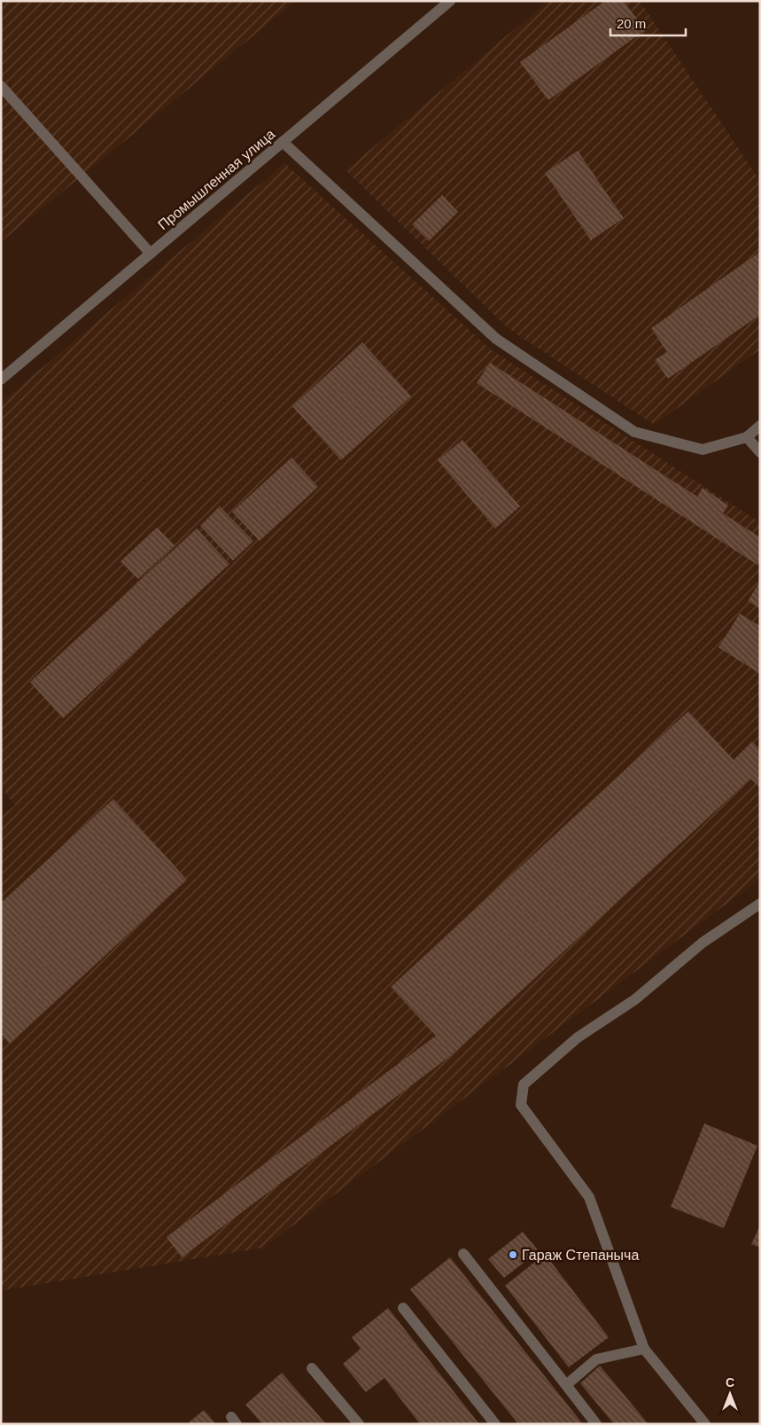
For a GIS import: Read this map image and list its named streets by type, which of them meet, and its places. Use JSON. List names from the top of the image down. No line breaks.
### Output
{"streets":{"street":["Промышленная улица"]},"places":["Гараж Степаныча"],"scale_bar":"20 m","north":"top"}
